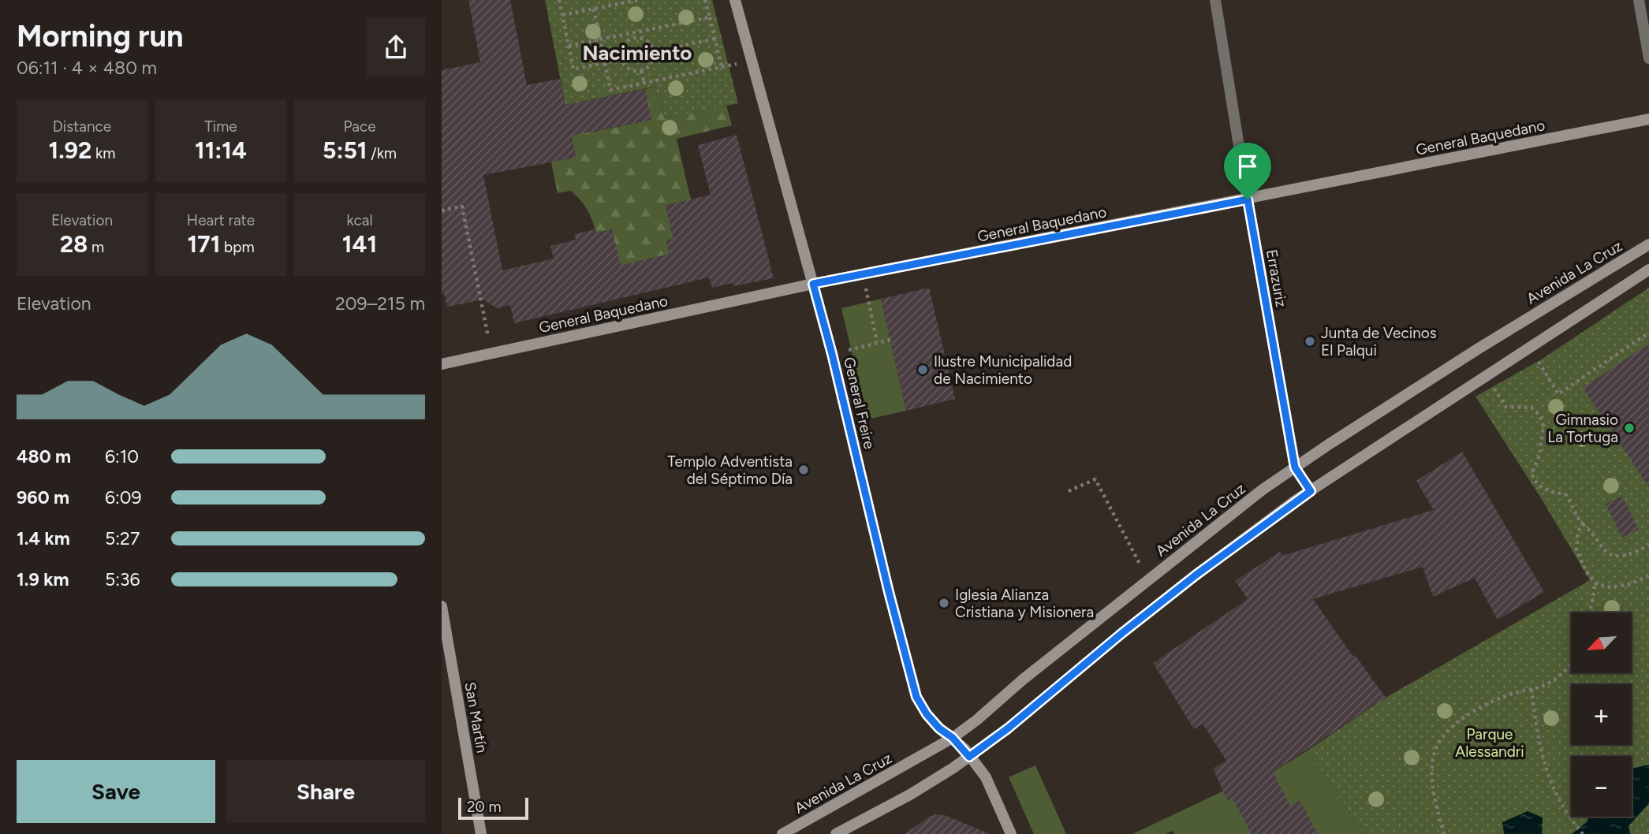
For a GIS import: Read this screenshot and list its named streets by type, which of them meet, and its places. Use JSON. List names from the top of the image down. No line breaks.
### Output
{"streets":{"main road":["General Baquedano","Avenida La Cruz","General Freire","San Martín"],"street":["Errazuriz"]},"crossings":[["General Baquedano","Errazuriz"],["General Baquedano","General Freire"],["Avenida La Cruz","Errazuriz"],["Avenida La Cruz","General Freire"]],"districts":["Nacimiento"],"parks":["Parque Alessandri"],"places":["Junta de Vecinos El Palqui","Ilustre Municipalidad de Nacimiento","Gimnasio La Tortuga","Templo Adventista del Séptimo Día","Iglesia Alianza Cristiana y Misionera"],"scale_bar":"20 m","north":"bottom left","page":{"heading":["Morning run","06:11 · 4 × 480 m"],"stats":[["Distance","1.92 km"],["Time","11:14"],["Pace","5:51 /km"],["Elevation","28 m"],["Heart rate","171 bpm"],["kcal","141"]],"chart":["Elevation","209–215 m"],"list":[{"name":"480 m","note":"6:10"},{"name":"960 m","note":"6:09"},{"name":"1.4 km","note":"5:27"},{"name":"1.9 km","note":"5:36"}],"map_buttons":["+","−"],"buttons":["Save","Share"],"scale":"20 m"}}
